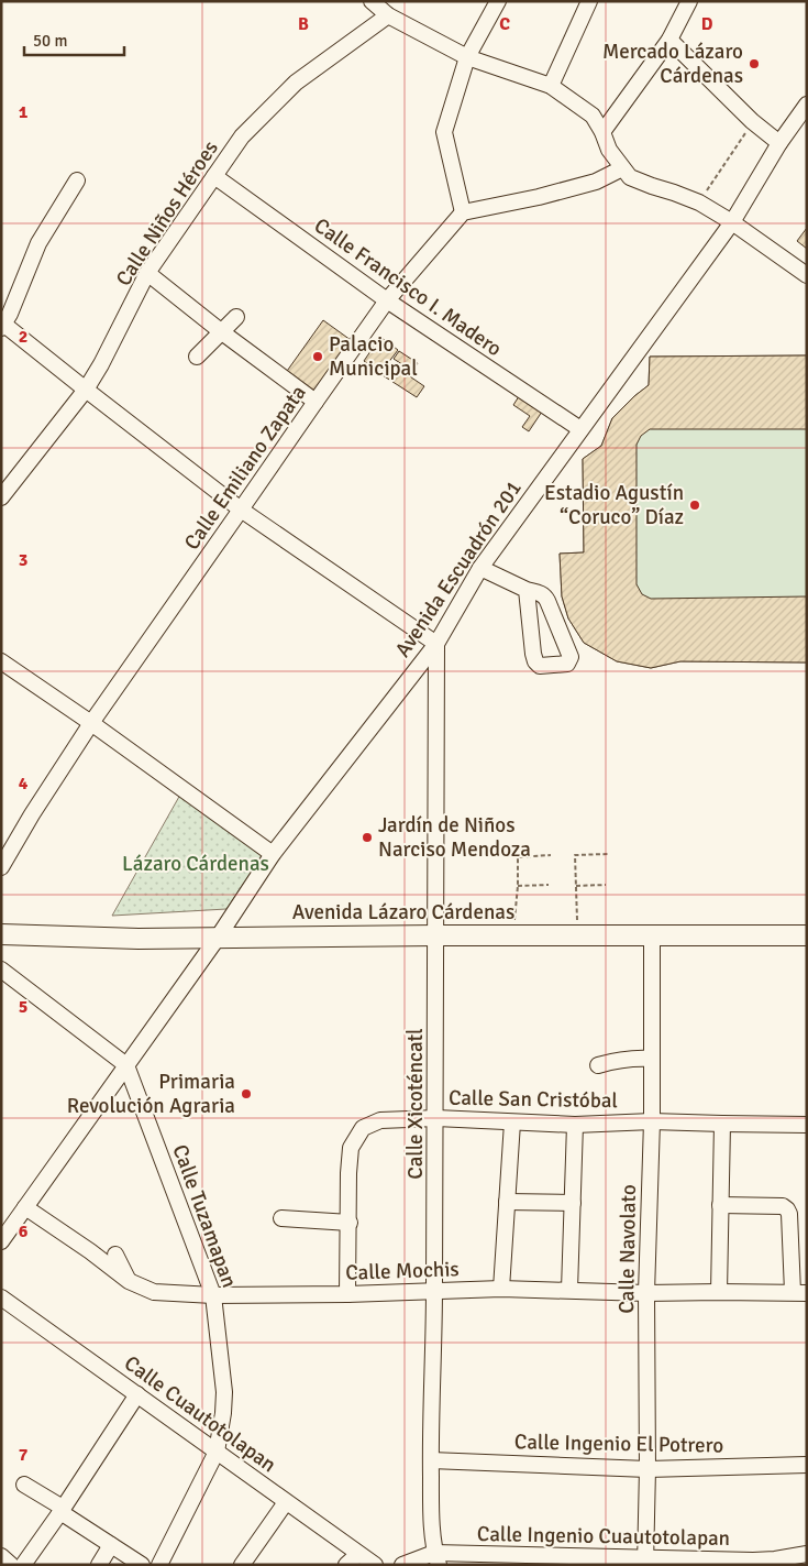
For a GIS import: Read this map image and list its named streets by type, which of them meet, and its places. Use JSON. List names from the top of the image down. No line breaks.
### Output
{"streets":{"main road":["Avenida Lázaro Cárdenas"],"street":["Calle Niños Héroes","Calle Francisco I. Madero","Calle Emiliano Zapata","Avenida Escuadrón 201","Calle San Cristóbal","Calle Xicoténcatl","Calle Tuzamapan","Calle Navolato","Calle Mochis","Calle Cuautotolapan","Calle Ingenio El Potrero","Calle Ingenio Cuautotolapan"]},"crossings":[["Calle Niños Héroes","Calle Francisco I. Madero"],["Calle Francisco I. Madero","Calle Emiliano Zapata"],["Calle Francisco I. Madero","Avenida Escuadrón 201"],["Avenida Escuadrón 201","Avenida Lázaro Cárdenas"],["Avenida Escuadrón 201","Calle Xicoténcatl"],["Avenida Escuadrón 201","Calle Tuzamapan"],["Avenida Escuadrón 201","Calle Mochis"],["Avenida Lázaro Cárdenas","Calle Xicoténcatl"],["Avenida Lázaro Cárdenas","Calle Navolato"],["Calle San Cristóbal","Calle Xicoténcatl"],["Calle San Cristóbal","Calle Navolato"],["Calle San Cristóbal","Calle Mochis"],["Calle Xicoténcatl","Calle Mochis"],["Calle Xicoténcatl","Calle Ingenio El Potrero"],["Calle Xicoténcatl","Calle Ingenio Cuautotolapan"],["Calle Tuzamapan","Calle Mochis"],["Calle Tuzamapan","Calle Cuautotolapan"],["Calle Navolato","Calle Mochis"],["Calle Navolato","Calle Ingenio El Potrero"],["Calle Navolato","Calle Ingenio Cuautotolapan"]],"parks":["Lázaro Cárdenas"],"places":["Mercado Lázaro Cárdenas","Palacio Municipal","Estadio Agustín “Coruco” Díaz","Jardín de Niños Narciso Mendoza","Primaria Revolución Agraria"],"scale_bar":"50 m","grid":{"columns":["B","C","D"],"rows":["1","2","3","4","5","6","7"]}}
